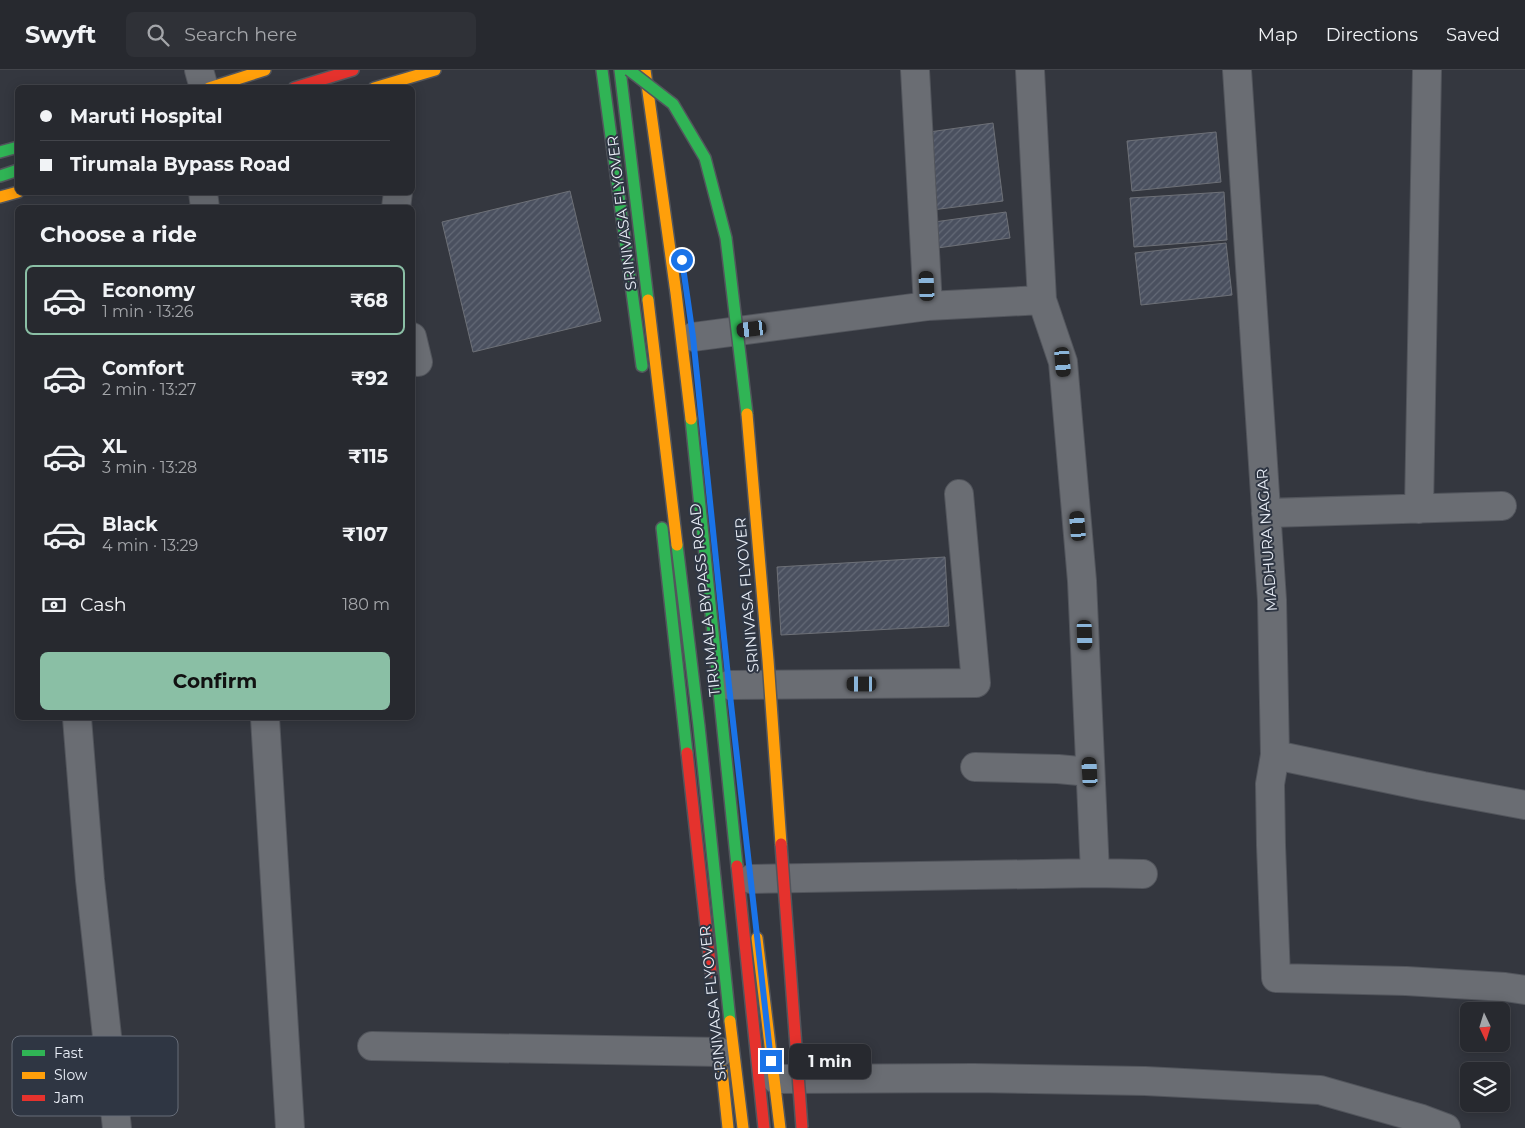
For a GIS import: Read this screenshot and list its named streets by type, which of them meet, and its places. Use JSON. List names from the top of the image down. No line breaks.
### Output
{"streets":{"main road":["SRINIVASA FLYOVER","TIRUMALA BYPASS ROAD"],"street":["MADHURA NAGAR"]},"legend":["Fast","Slow","Jam"],"north":"bottom","page":{"header":"Swyft","search":"Search here","nav":["Map","Directions","Saved"],"banner":["Maruti Hospital","Tirumala Bypass Road"],"heading":"Choose a ride","list":[{"name":"Economy","note":"1 min · 13:26","value":"₹68"},{"name":"Comfort","note":"2 min · 13:27","value":"₹92"},{"name":"XL","note":"3 min · 13:28","value":"₹115"},{"name":"Black","note":"4 min · 13:29","value":"₹107"}],"pay":["Cash","180 m"],"buttons":"Confirm","bubble":"1 min"}}
